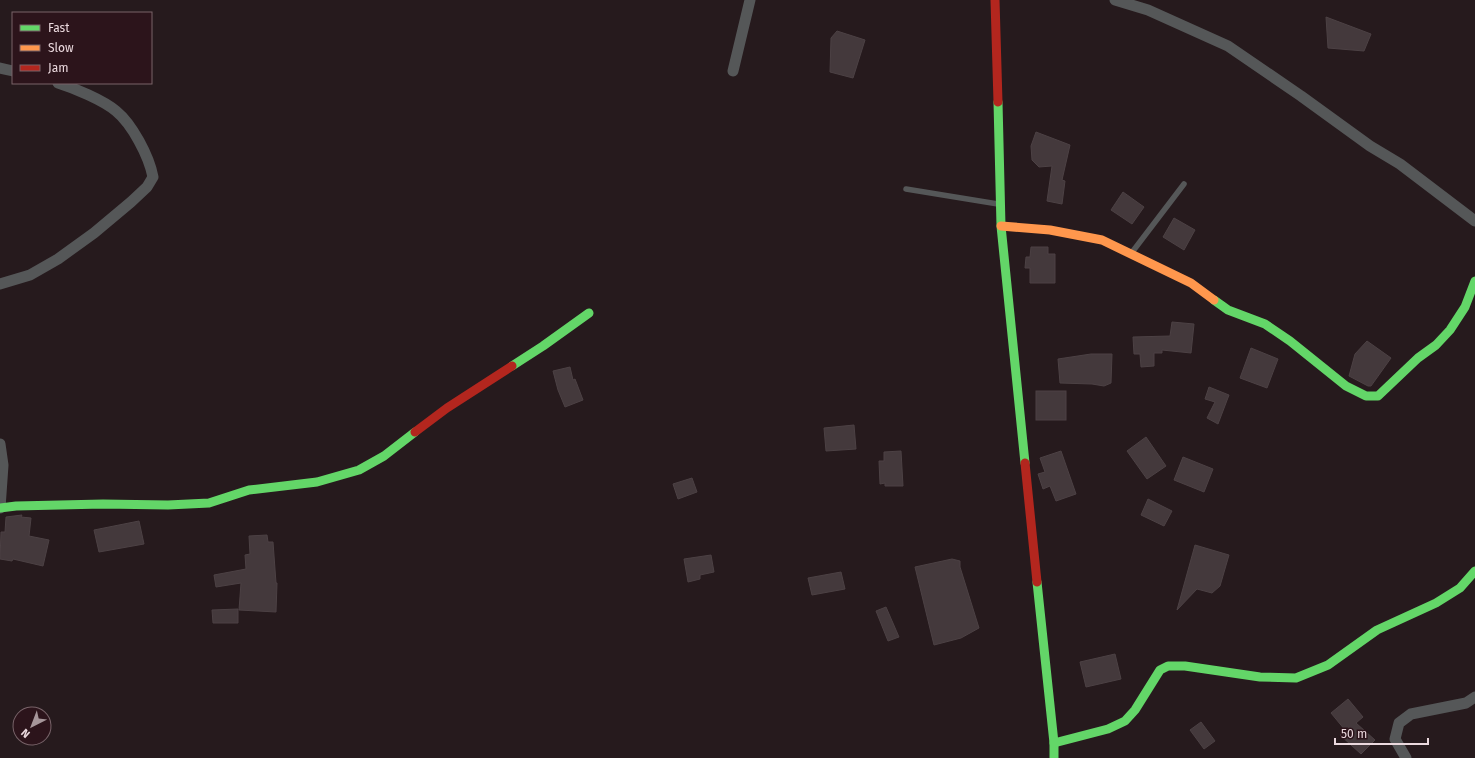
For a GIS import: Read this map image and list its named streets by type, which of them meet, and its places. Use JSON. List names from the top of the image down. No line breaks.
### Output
{"legend":["Fast","Slow","Jam"],"scale_bar":"50 m","north":"bottom left"}
